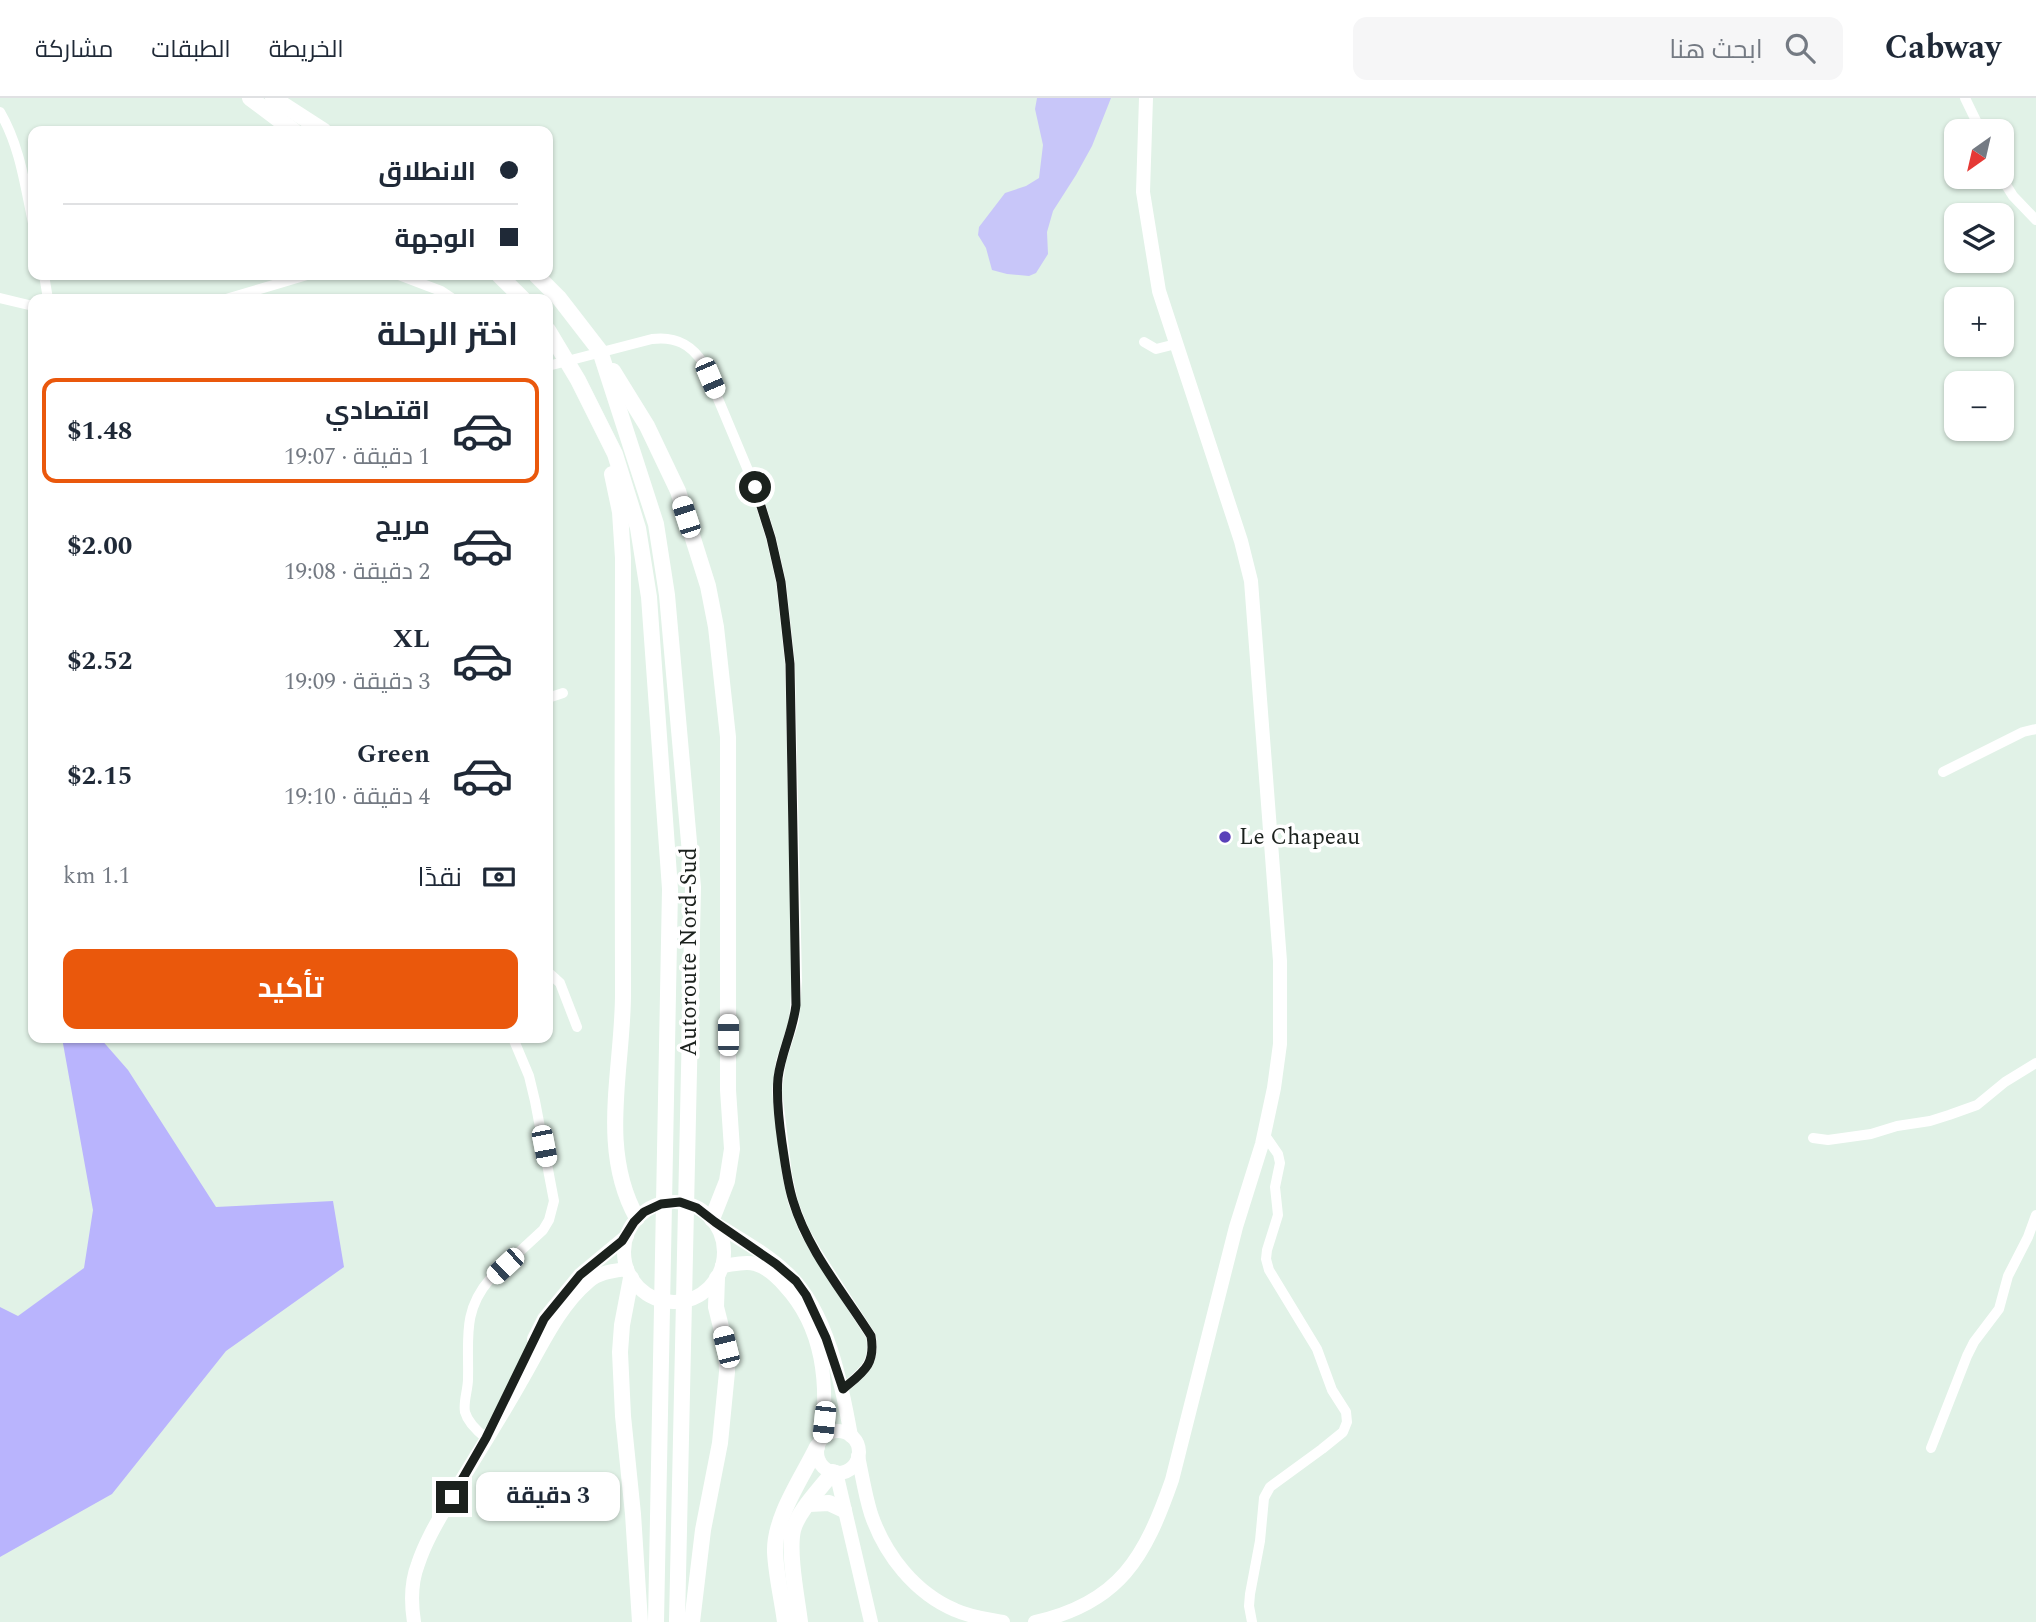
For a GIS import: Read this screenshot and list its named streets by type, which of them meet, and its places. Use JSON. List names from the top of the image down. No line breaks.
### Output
{"streets":{"highway":["Autoroute Nord-Sud"]},"places":["Le Chapeau"],"north":"bottom left","page":{"header":"Cabway","search":"ابحث هنا","nav":["الخريطة","الطبقات","مشاركة"],"map_buttons":["+","−"],"banner":["الانطلاق","الوجهة"],"heading":"اختر الرحلة","list":[{"name":"اقتصادي","note":"1 دقيقة · 19:07","value":"$1.48"},{"name":"مريح","note":"2 دقيقة · 19:08","value":"$2.00"},{"name":"XL","note":"3 دقيقة · 19:09","value":"$2.52"},{"name":"Green","note":"4 دقيقة · 19:10","value":"$2.15"}],"pay":["نقدًا","1.1 km"],"buttons":"تأكيد","bubble":"3 دقيقة"}}
